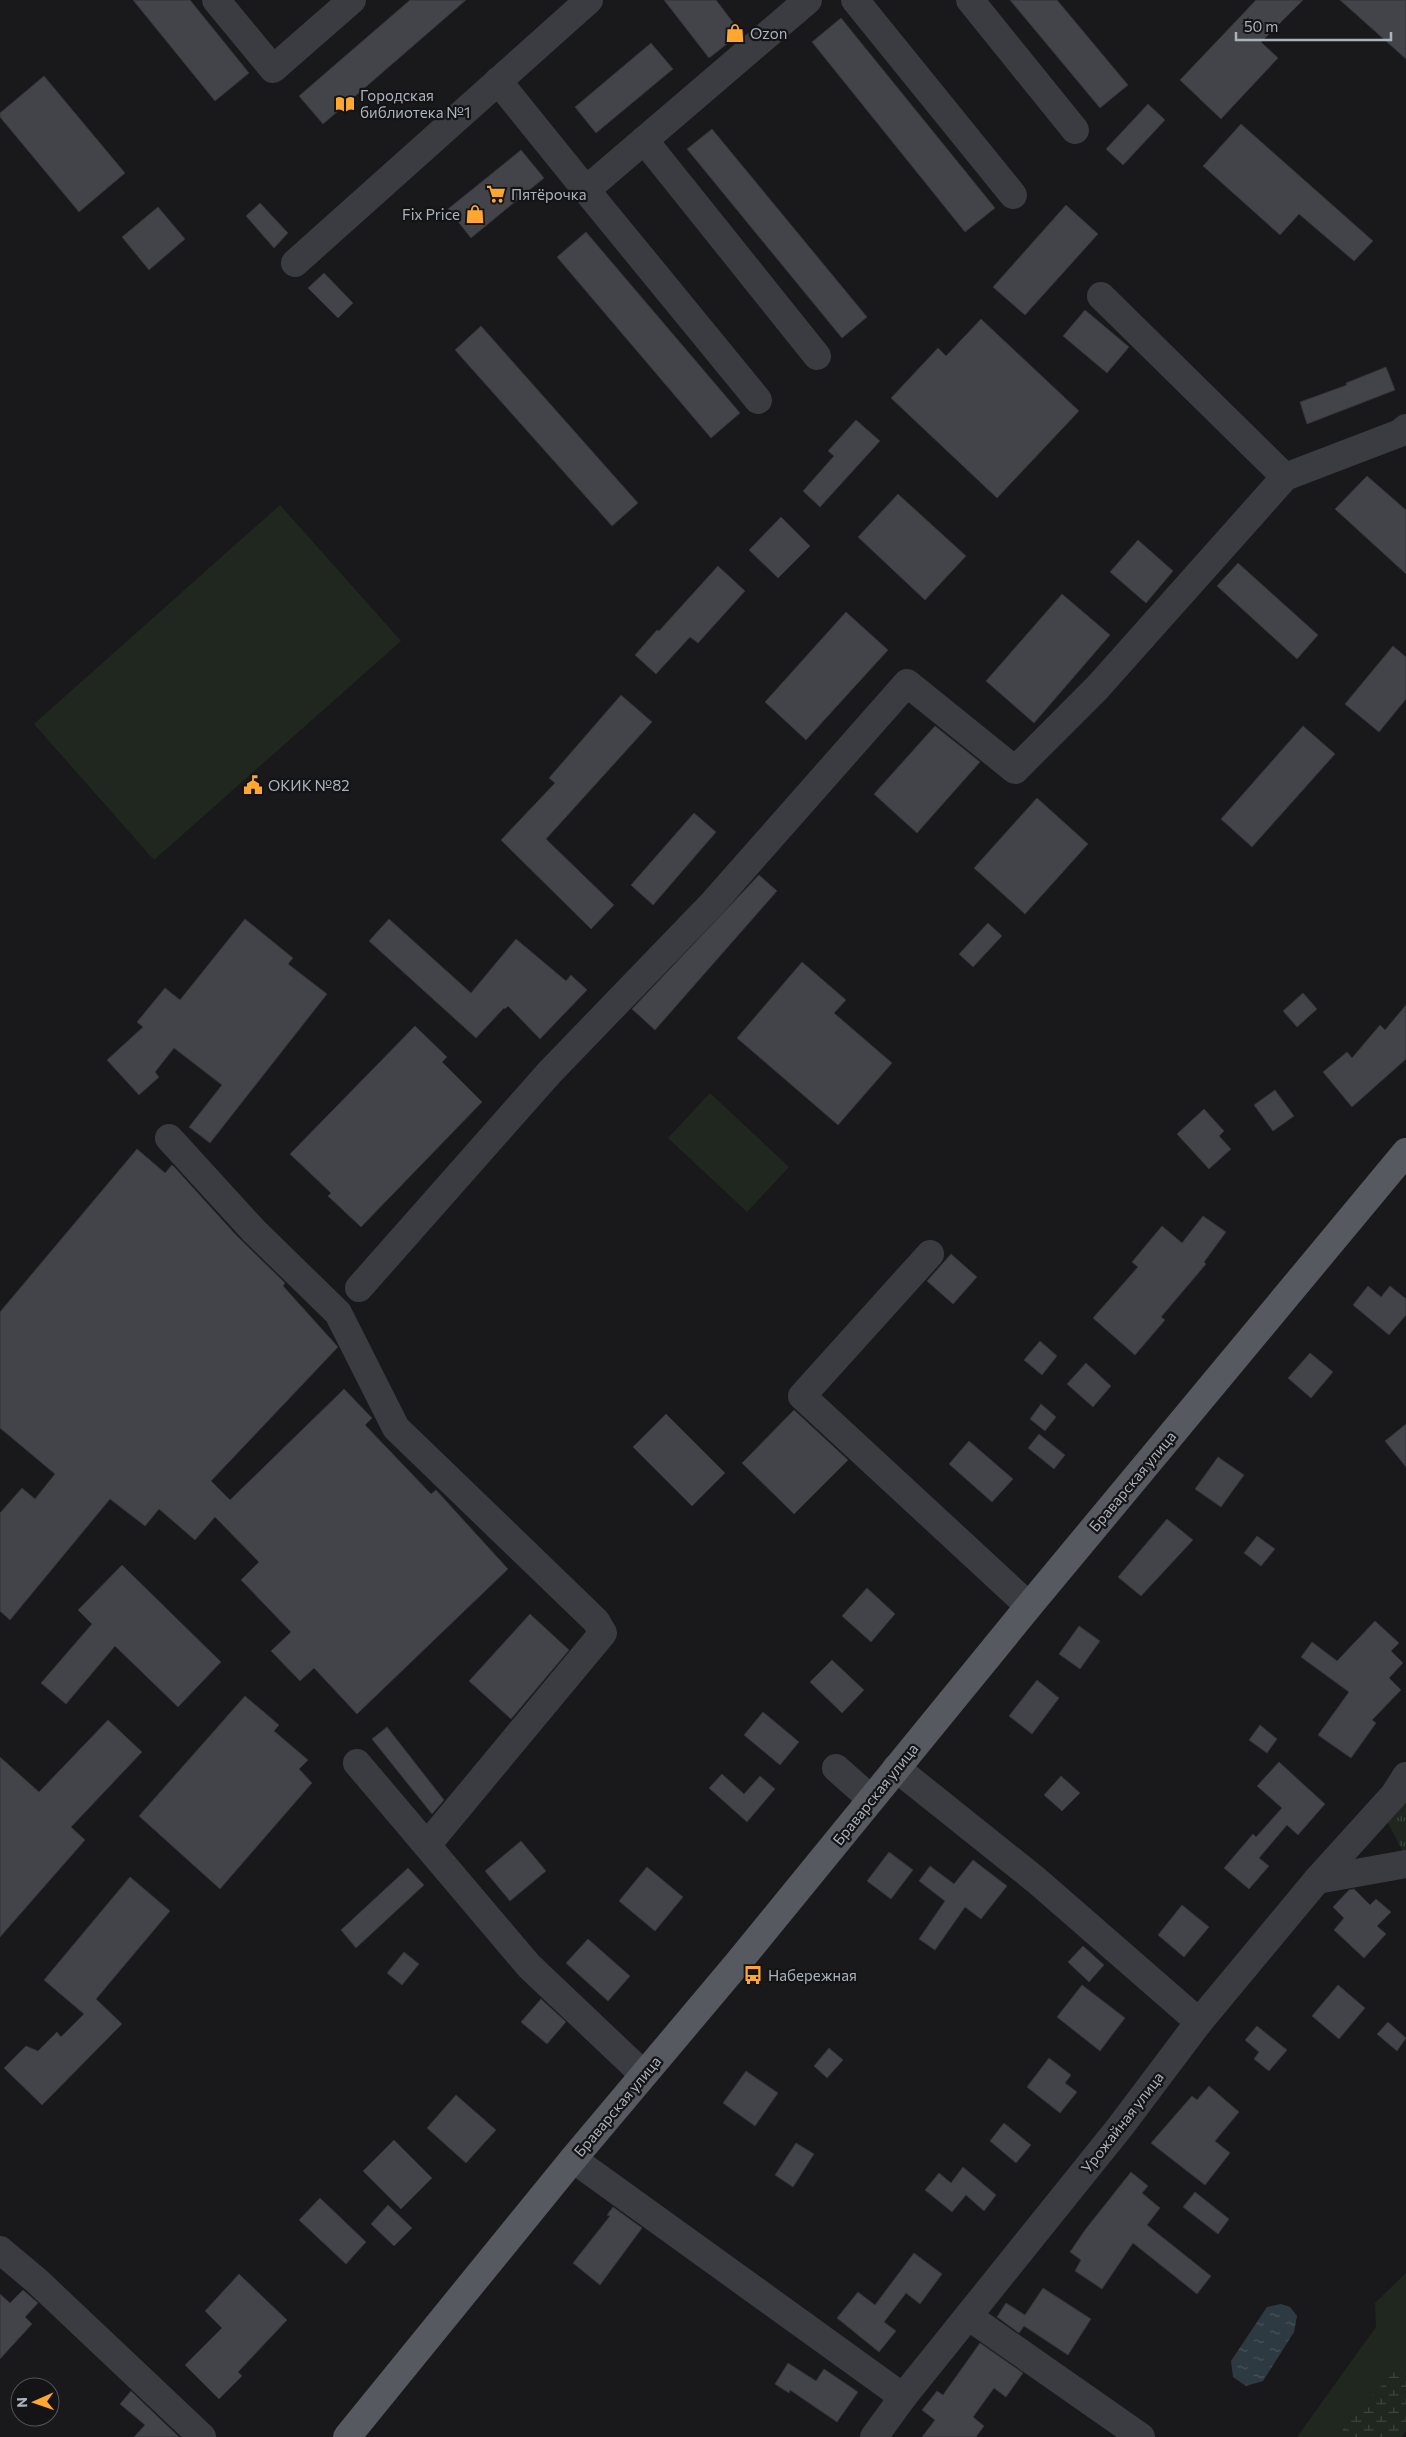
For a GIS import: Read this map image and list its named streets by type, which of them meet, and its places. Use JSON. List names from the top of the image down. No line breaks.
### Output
{"streets":{"main road":["Браварская улица"],"street":["Урожайная улица"]},"places":{"shop":["Ozon","Fix Price"],"library":["Городская библиотека №1"],"supermarket":["Пятёрочка"],"public building":["ОКИК №82"],"bus stop":["Набережная"]},"scale_bar":"50 m","north":"left"}
